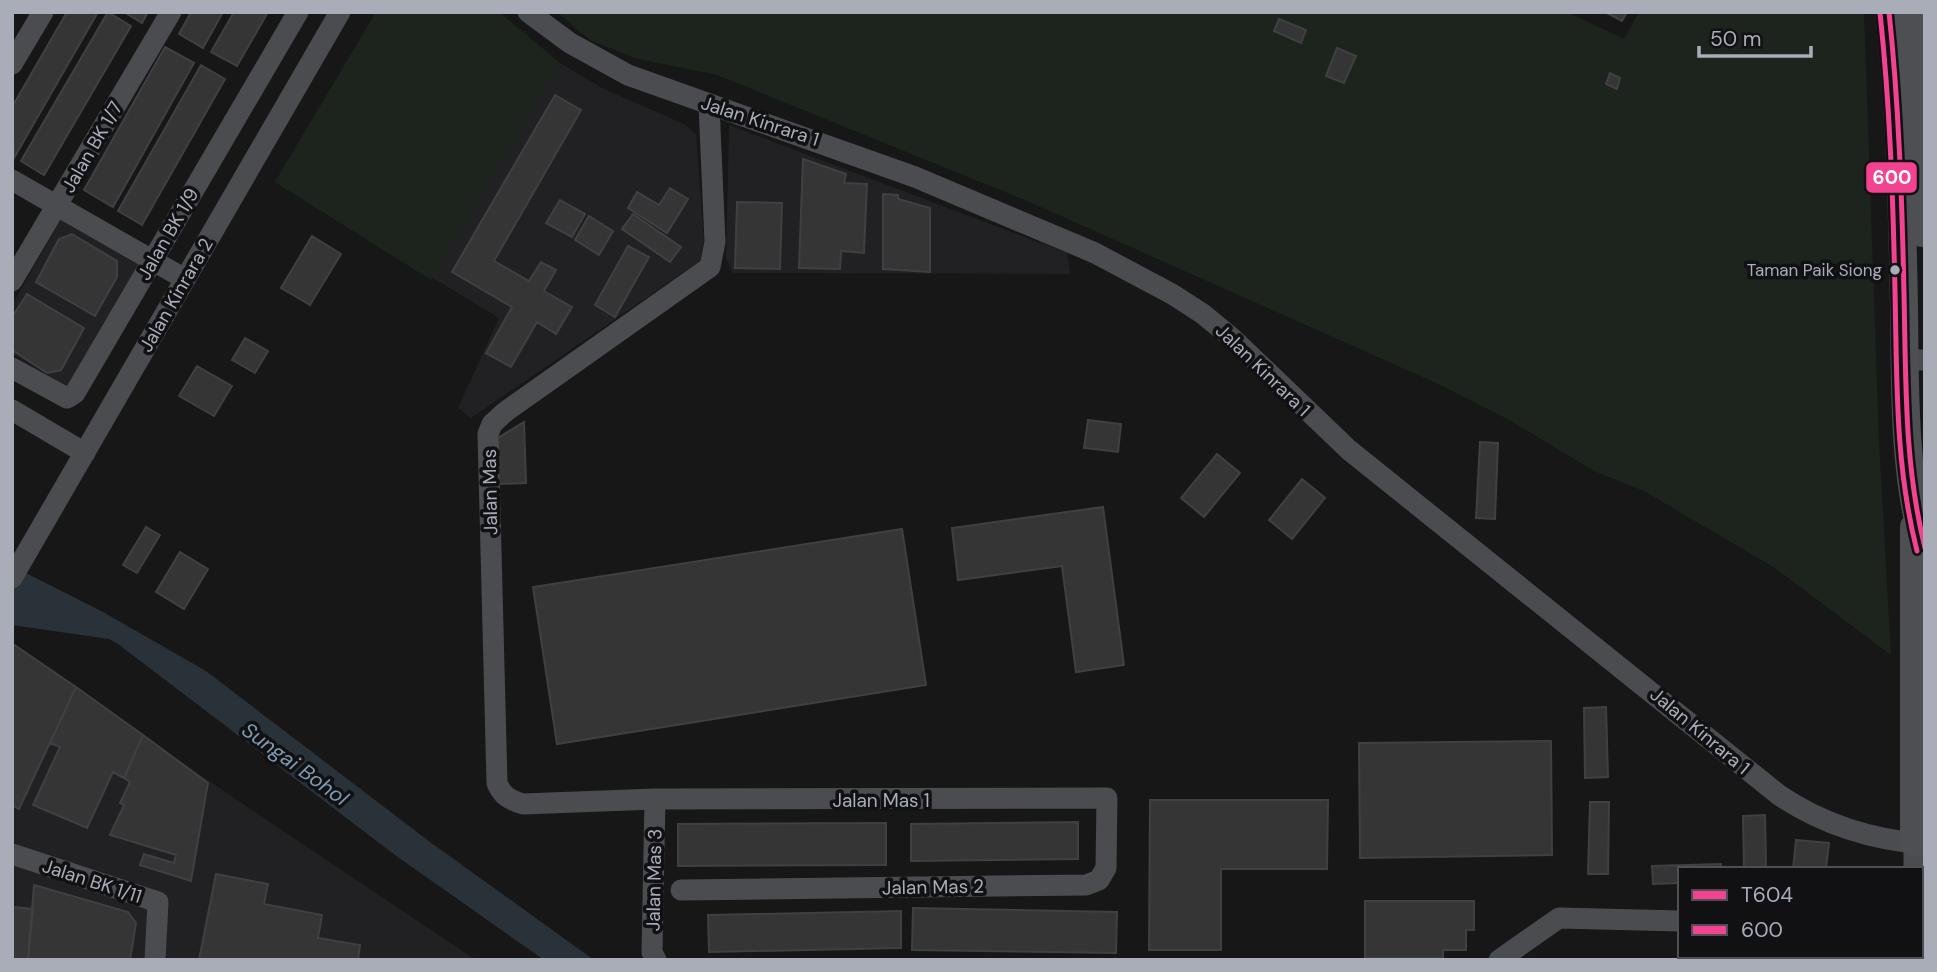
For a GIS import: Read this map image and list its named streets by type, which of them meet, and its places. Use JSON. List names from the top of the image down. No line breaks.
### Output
{"streets":{"street":["Jalan Kinrara 1","Jalan BK 1/7","Jalan BK 1/9","Jalan Kinrara 2","Jalan Mas","Jalan Mas 1","Jalan Mas 3","Jalan BK 1/11","Jalan Mas 2"]},"crossings":[["Jalan Kinrara 1","Jalan Mas"],["Jalan Mas","Jalan Mas 1"],["Jalan Mas","Jalan Mas 3"],["Jalan Mas 1","Jalan Mas 3"],["Jalan Mas 1","Jalan Mas 2"]],"water":["Sungai Bohol"],"places":["Taman Paik Siong"],"lines":["transit line T604","transit line 600"],"legend":["T604","600"],"scale_bar":"50 m"}
